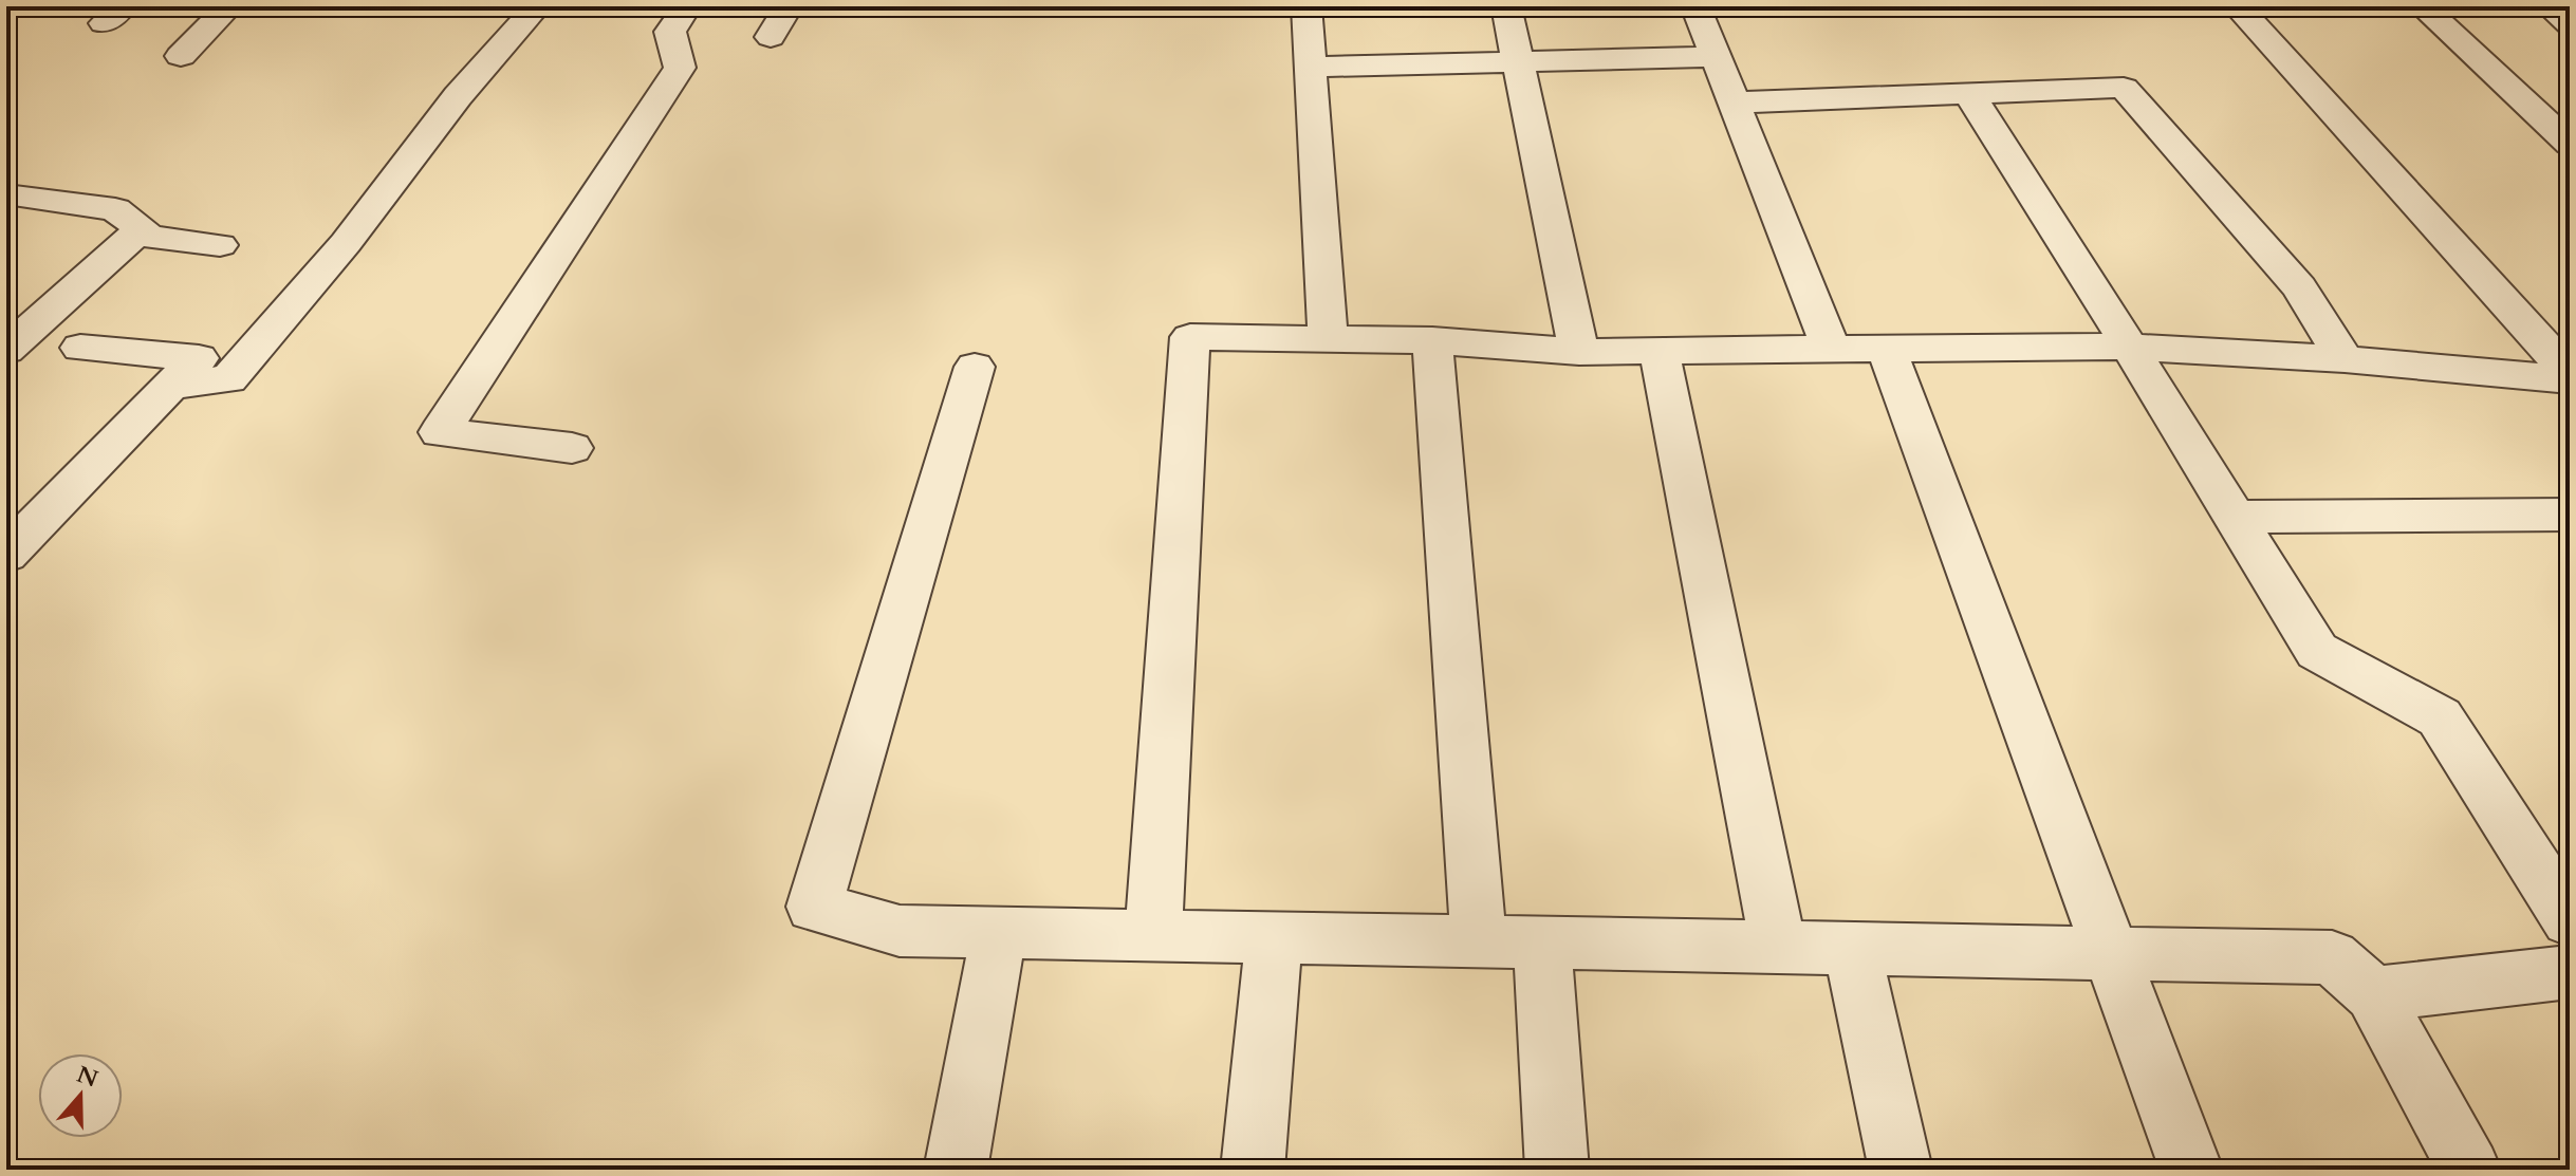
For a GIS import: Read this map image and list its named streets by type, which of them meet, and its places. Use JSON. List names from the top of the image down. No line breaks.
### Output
{"north":"top"}
